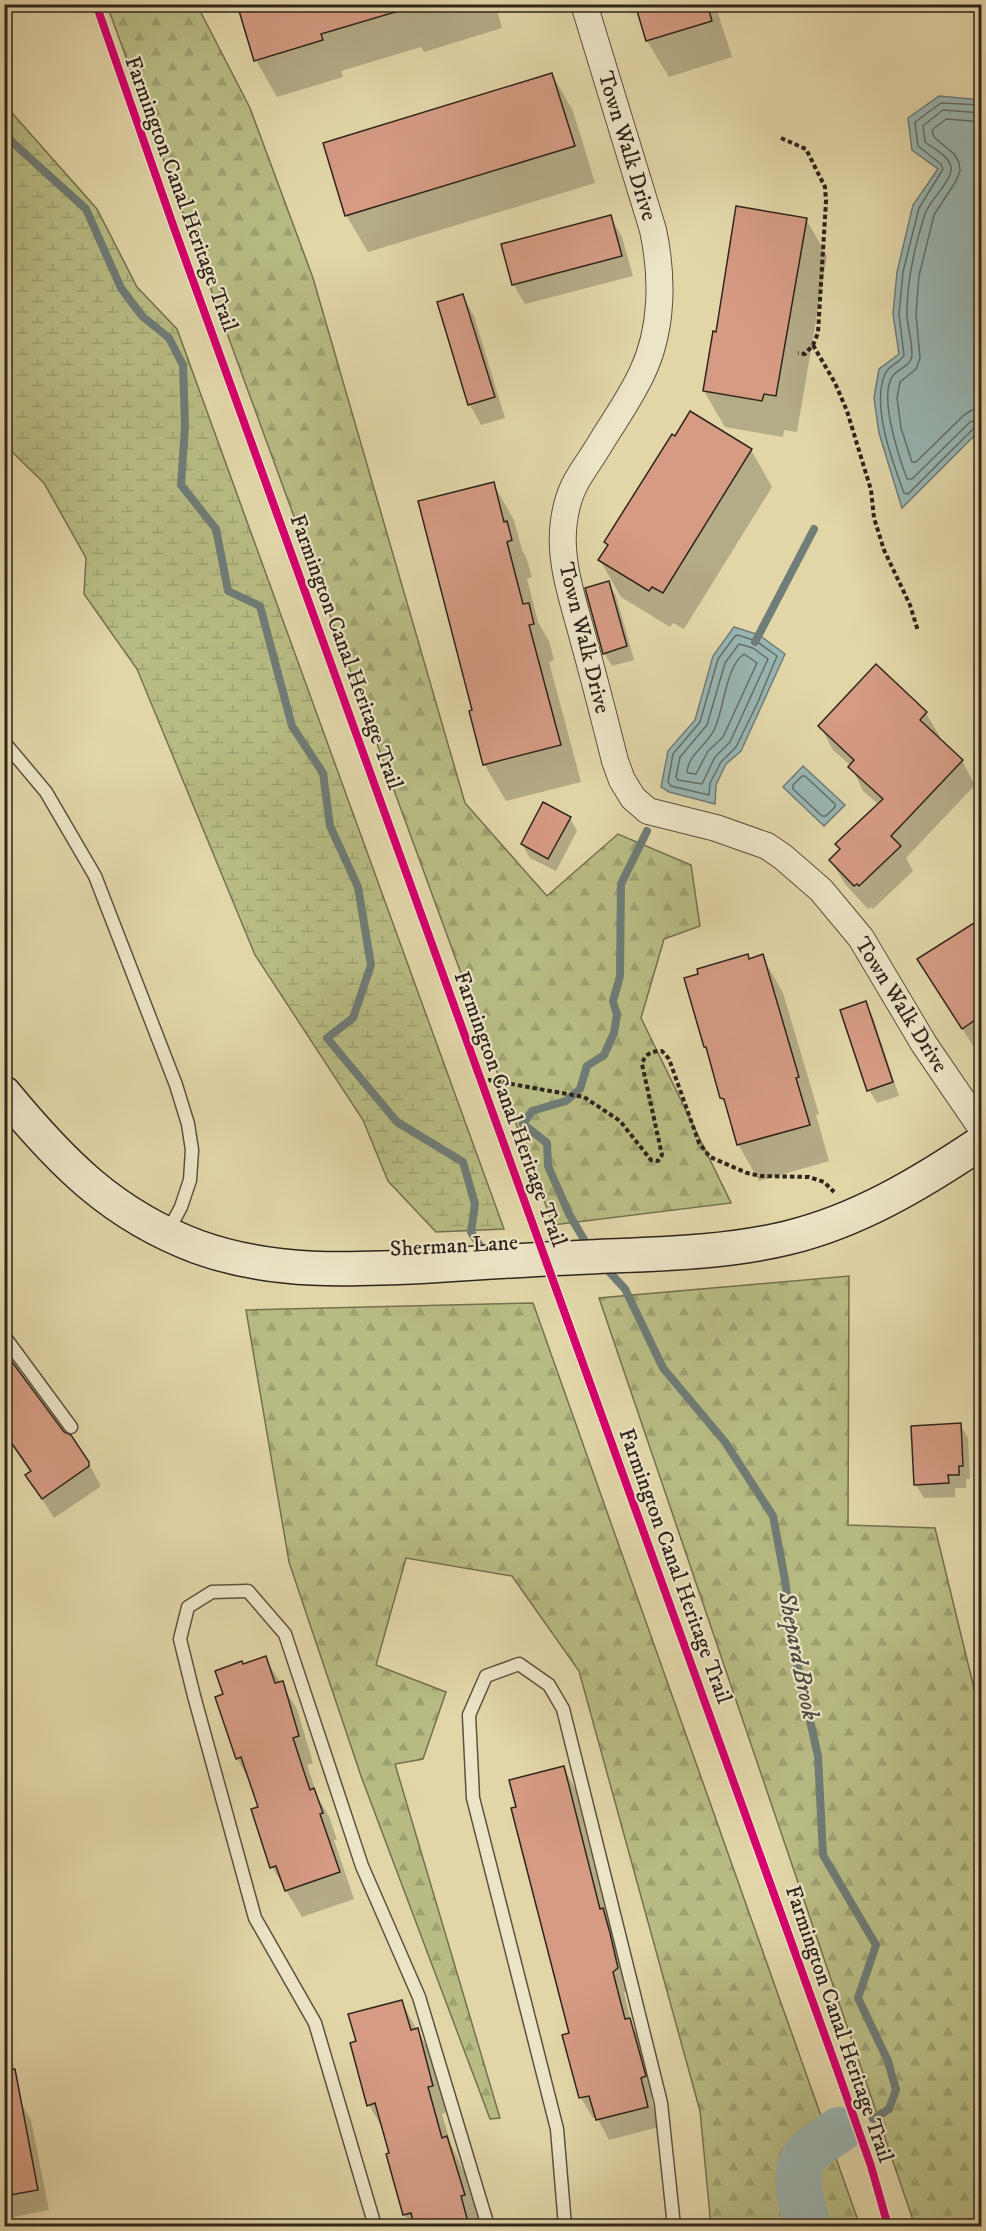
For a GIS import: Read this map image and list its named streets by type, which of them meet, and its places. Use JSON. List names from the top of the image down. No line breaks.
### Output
{"streets":{"street":["Town Walk Drive","Sherman Lane"],"cycle path":["Farmington Canal Heritage Trail"]},"water":["Shepard Brook"]}
